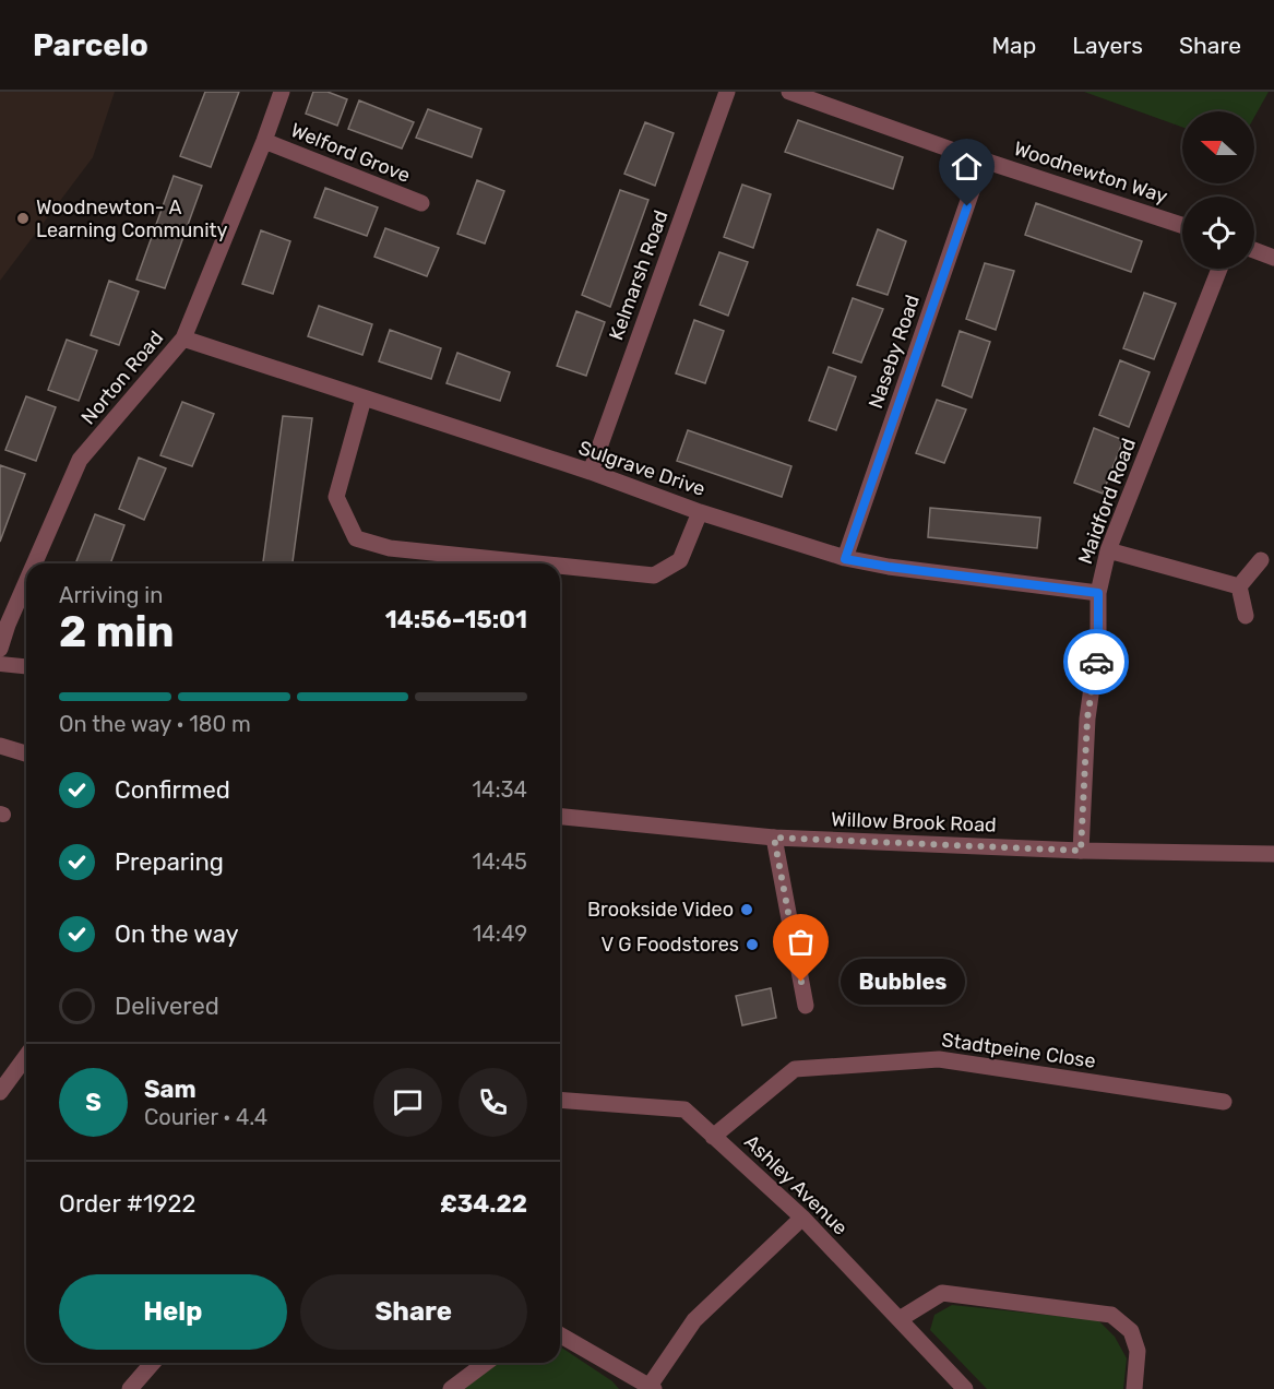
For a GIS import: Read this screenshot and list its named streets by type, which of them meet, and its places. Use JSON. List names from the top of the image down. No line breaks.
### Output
{"streets":{"street":["Welford Grove","Woodnewton Way","Kelmarsh Road","Naseby Road","Norton Road","Sulgrave Drive","Maidford Road","Willow Brook Road","Stadtpeine Close","Ashley Avenue"]},"crossings":[["Welford Grove","Norton Road"],["Woodnewton Way","Naseby Road"],["Kelmarsh Road","Sulgrave Drive"],["Naseby Road","Sulgrave Drive"],["Norton Road","Sulgrave Drive"],["Sulgrave Drive","Maidford Road"],["Maidford Road","Willow Brook Road"],["Stadtpeine Close","Ashley Avenue"]],"places":["Woodnewton- A Learning Community","Brookside Video","V G Foodstores","Bubbles"],"north":"left","page":{"header":"Parcelo","nav":["Map","Layers","Share"],"heading":["2 min","Arriving in","14:56–15:01"],"panel":["Sam","Courier · 4.4","Order #1922","£34.22"],"bar":"On the way · 180 m","list":[["Confirmed","14:34"],["Preparing","14:45"],["On the way","14:49"],"Delivered"],"bubble":"Bubbles","round":"S","buttons":["Help","Share"]}}
